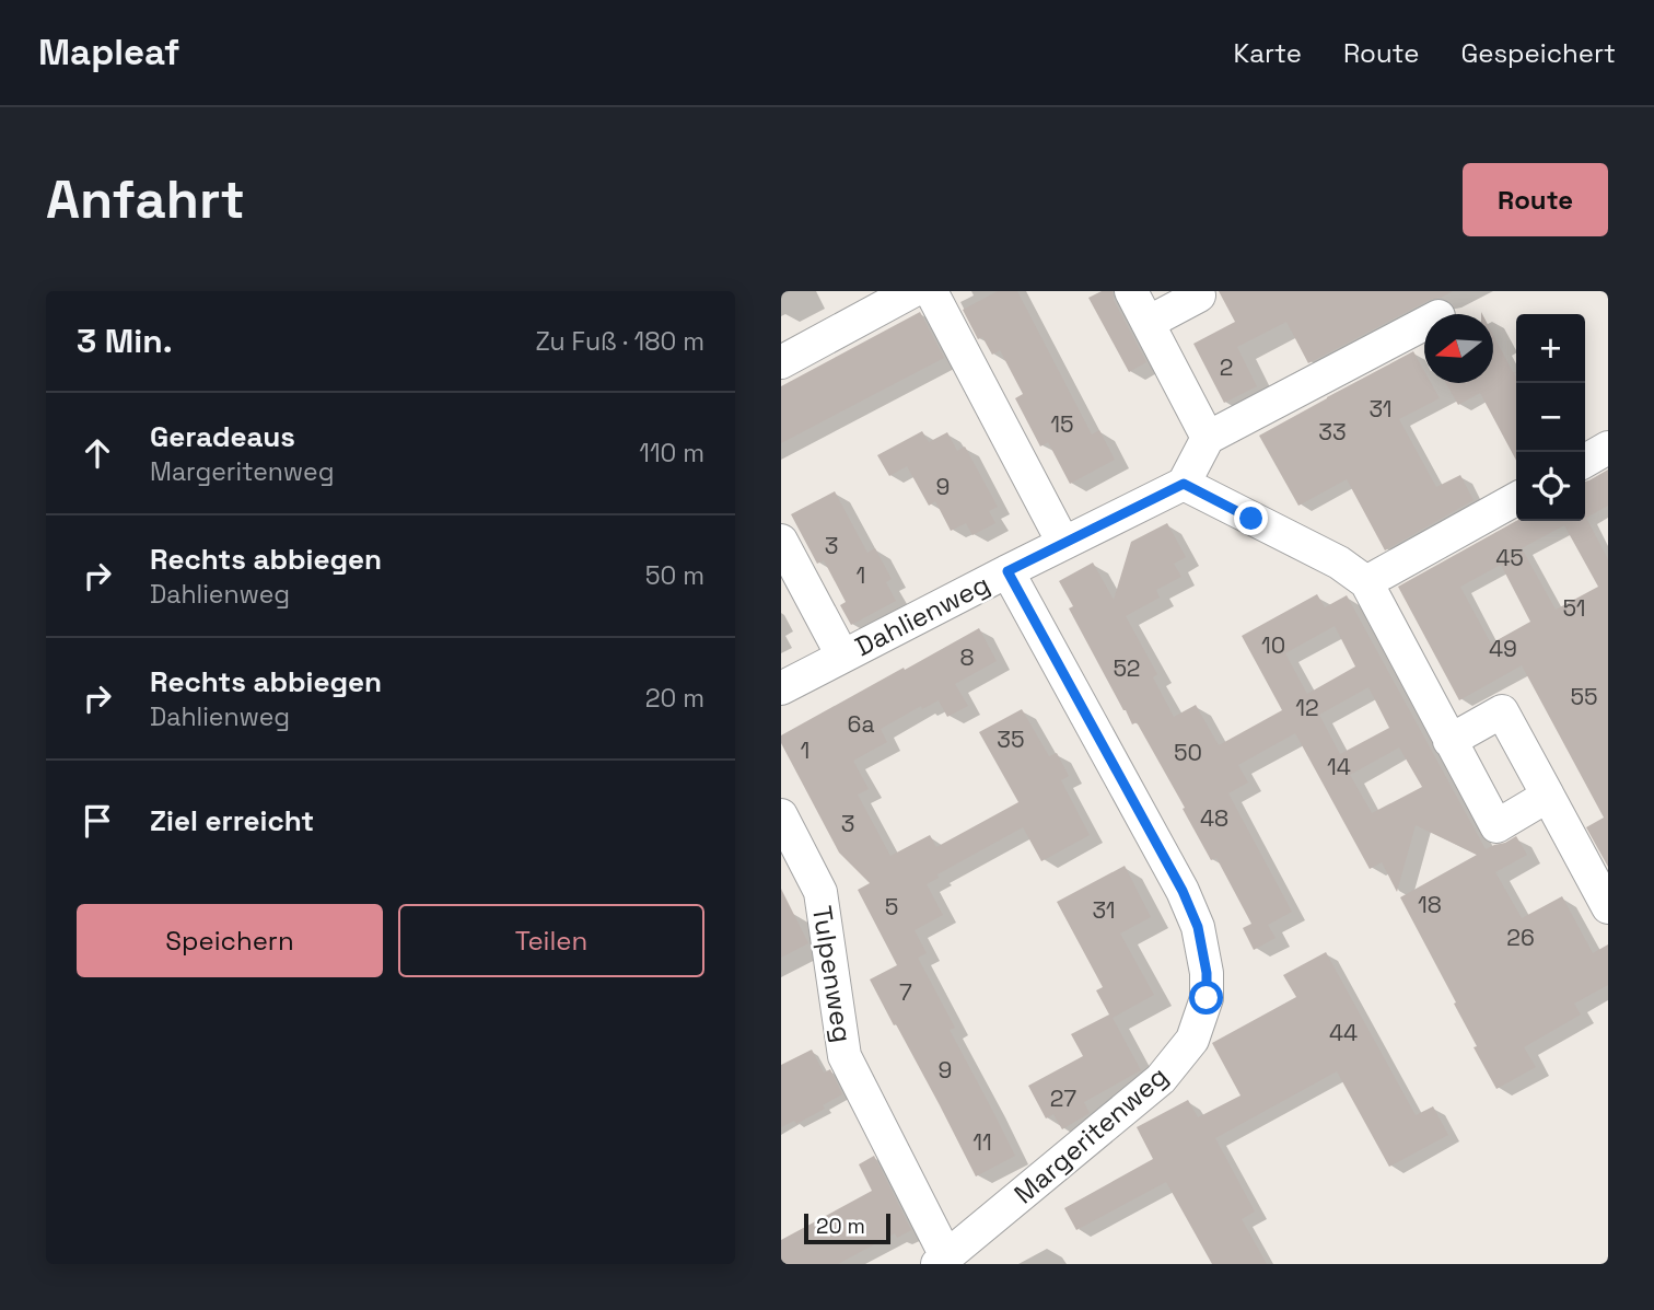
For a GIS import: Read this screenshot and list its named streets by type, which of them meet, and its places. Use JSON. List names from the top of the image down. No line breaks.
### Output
{"streets":{"street":["Dahlienweg","Tulpenweg","Margeritenweg"]},"crossings":[["Dahlienweg","Margeritenweg"],["Tulpenweg","Margeritenweg"]],"house_numbers":["2","31","15","33","9","3","45","1","51","10","49","8","52","55","12","6a","35","1","50","14","48","3","18","5","31","26","7","44","9","27","11"],"scale_bar":"20 m","north":"left","page":{"header":"Mapleaf","nav":["Karte","Route","Gespeichert"],"buttons":["Route",["Speichern","Teilen"]],"title":"Anfahrt","heading":["3 Min.","Zu Fuß · 180 m"],"map_buttons":["+","−"],"list":[["Geradeaus","Margeritenweg","110 m"],["Rechts abbiegen","Dahlienweg","50 m"],["Rechts abbiegen","Dahlienweg","20 m"],"Ziel erreicht"],"scale":"20 m"}}
